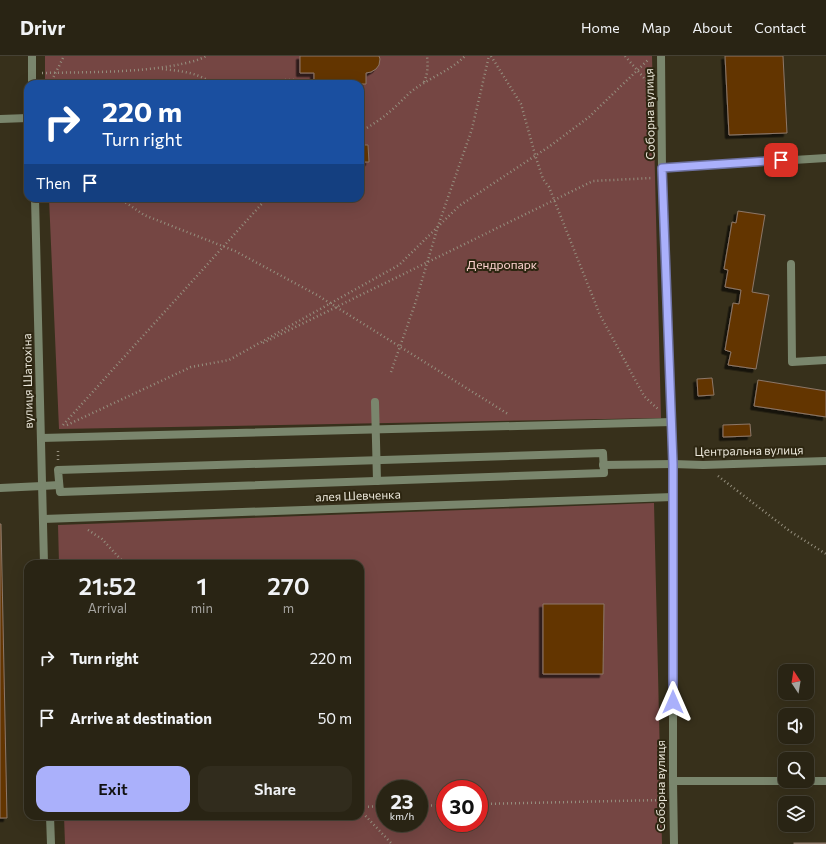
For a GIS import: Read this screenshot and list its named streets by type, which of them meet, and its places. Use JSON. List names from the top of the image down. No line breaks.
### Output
{"streets":{"street":["Соборна вулиця","вулиця Шатохіна","Центральна вулиця","алея Шевченка"]},"crossings":[["Соборна вулиця","Центральна вулиця"],["Соборна вулиця","алея Шевченка"],["вулиця Шатохіна","алея Шевченка"]],"parks":["Дендропарк"],"north":"top","page":{"header":"Drivr","nav":["Home","Map","About","Contact"],"turn":["220 m","Turn right"],"then":"Then","eta":["21:52","Arrival","1","min","270","m"],"list":[{"name":"Turn right","value":"220 m"},{"name":"Arrive at destination","value":"50 m"}],"buttons":["Exit","Share"],"speed":"23 km/h","limit":"30"}}
